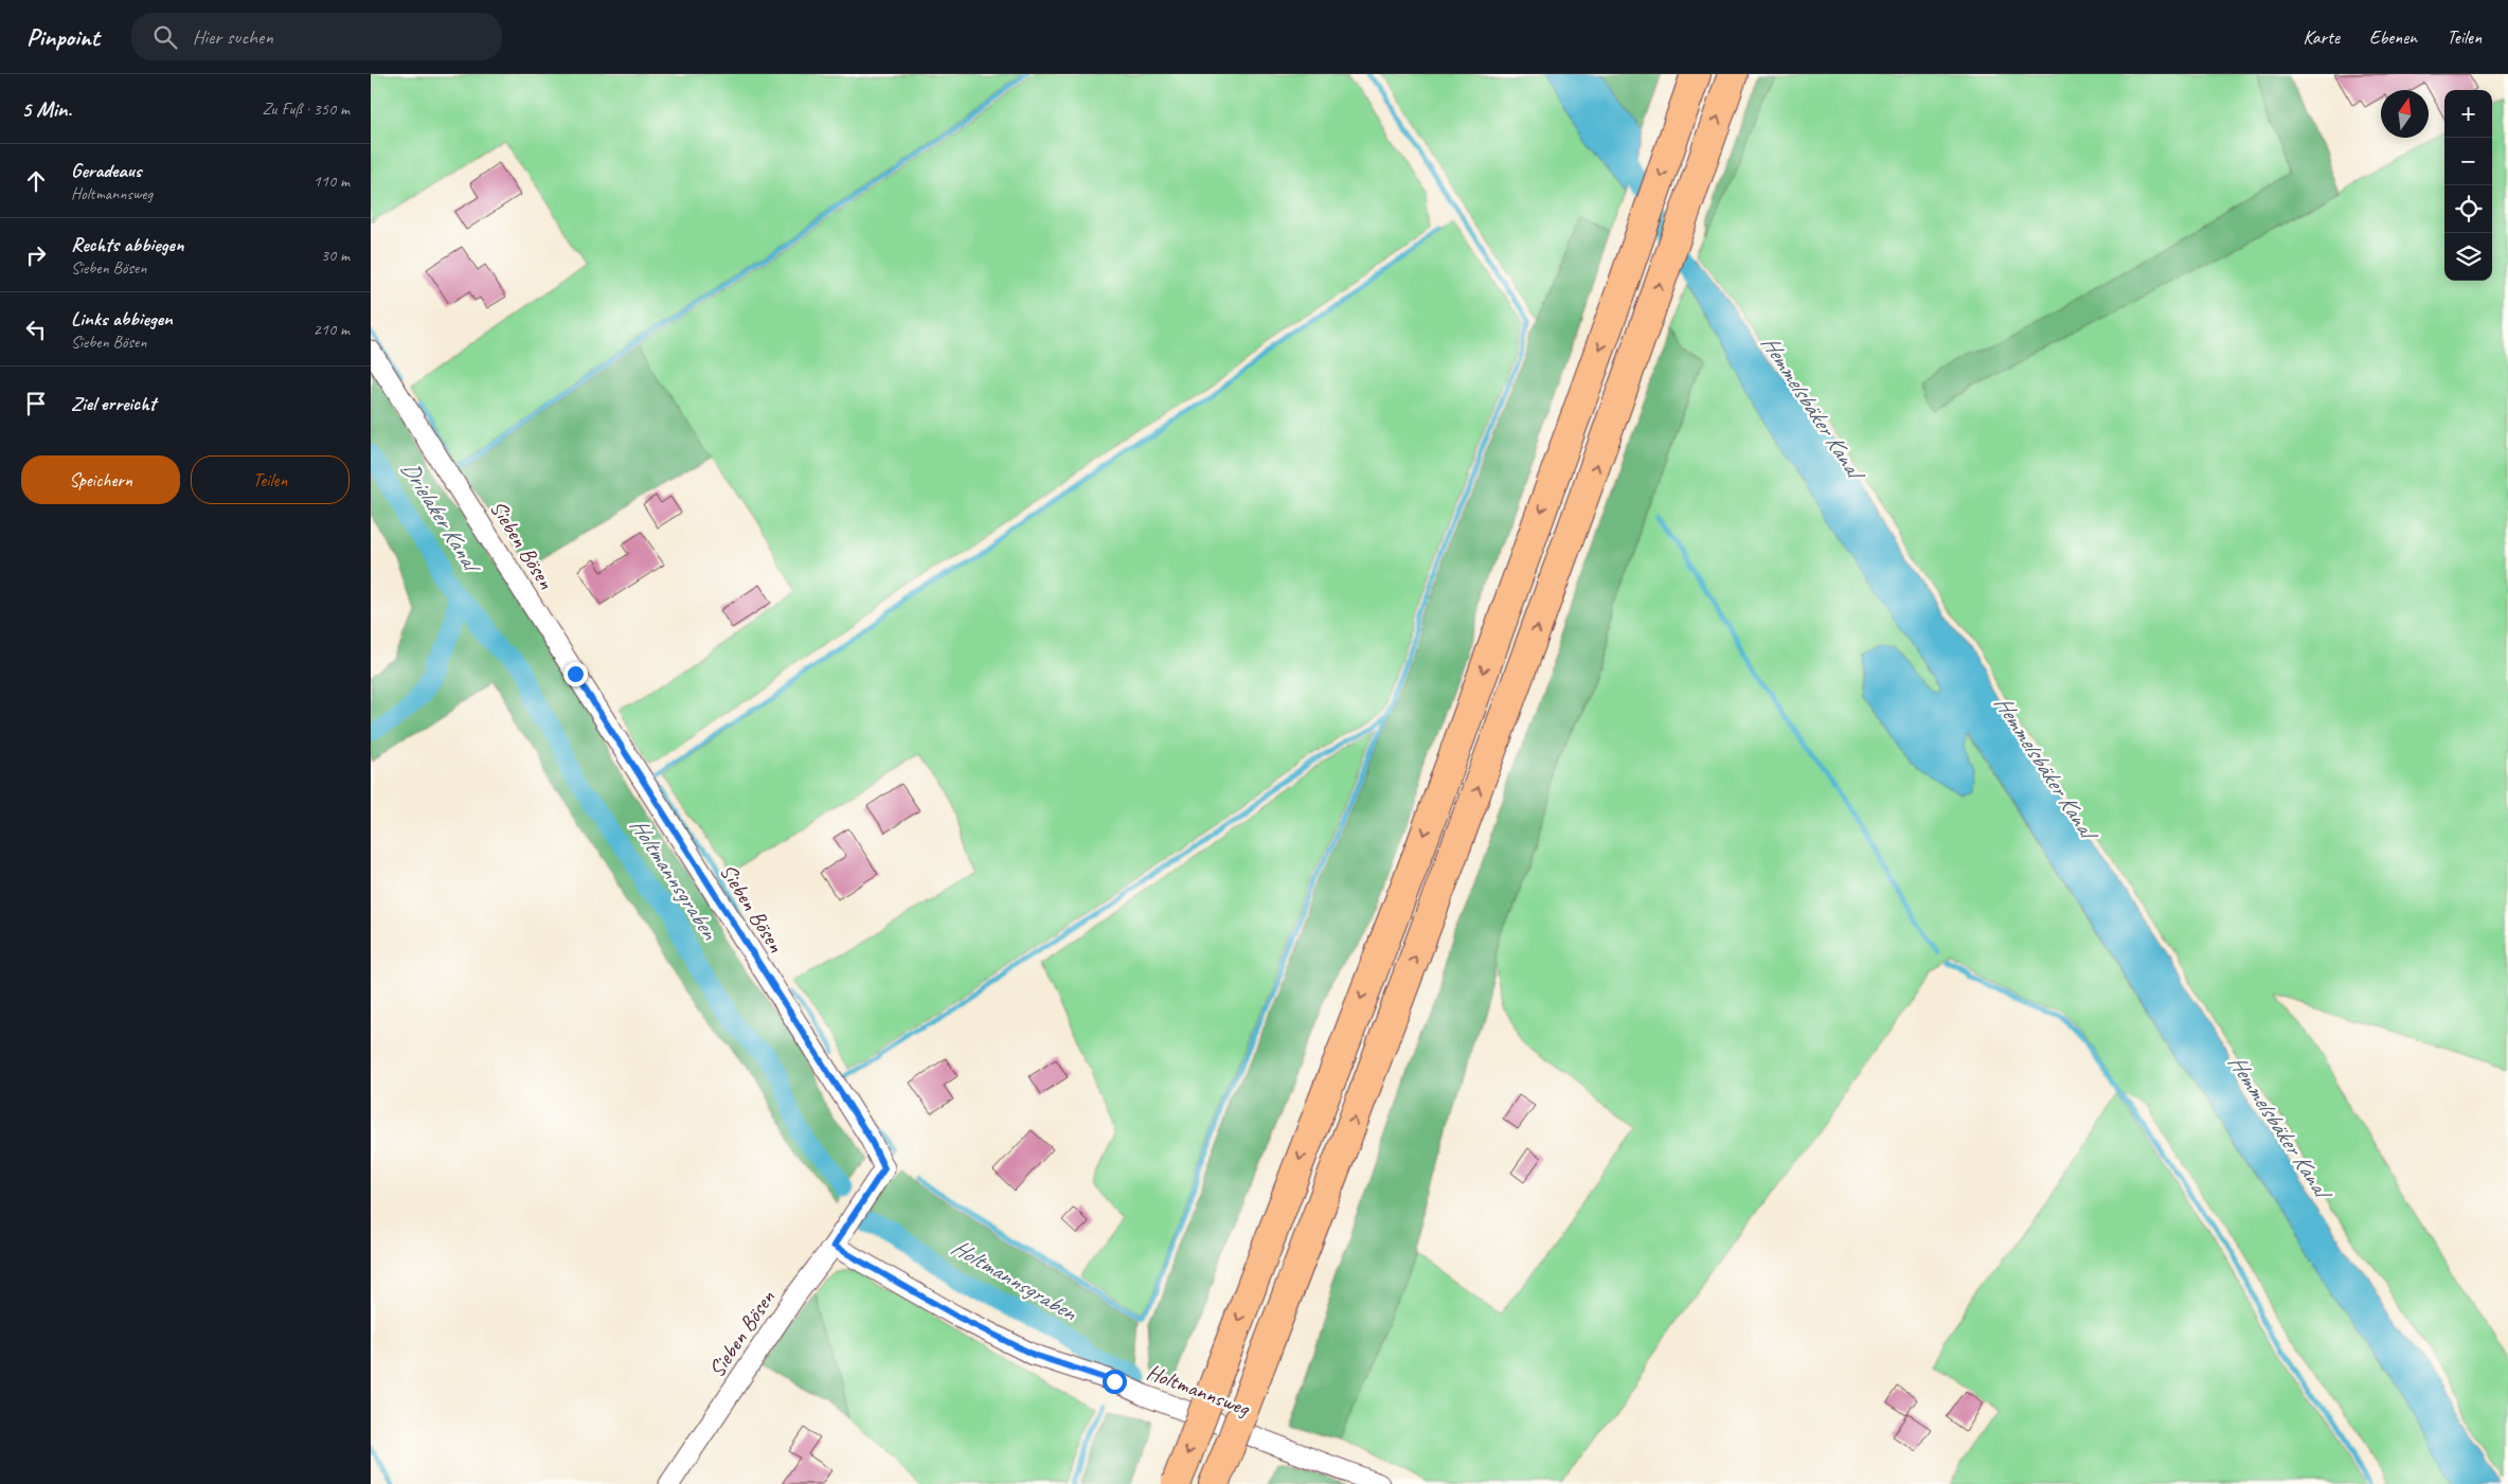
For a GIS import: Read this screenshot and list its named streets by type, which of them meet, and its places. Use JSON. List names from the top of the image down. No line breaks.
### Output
{"streets":{"street":["Sieben Bösen","Holtmannsweg"]},"crossings":[["Sieben Bösen","Holtmannsweg"]],"water":["Hemmelsbäker Kanal","Drielaker Kanal","Holtmannsgraben"],"north":"top","page":{"header":"Pinpoint","search":"Hier suchen","nav":["Karte","Ebenen","Teilen"],"heading":["5 Min.","Zu Fuß · 350 m"],"map_buttons":["+","−"],"list":[["Geradeaus","Holtmannsweg","110 m"],["Rechts abbiegen","Sieben Bösen","30 m"],["Links abbiegen","Sieben Bösen","210 m"],"Ziel erreicht"],"buttons":["Speichern","Teilen"]}}
